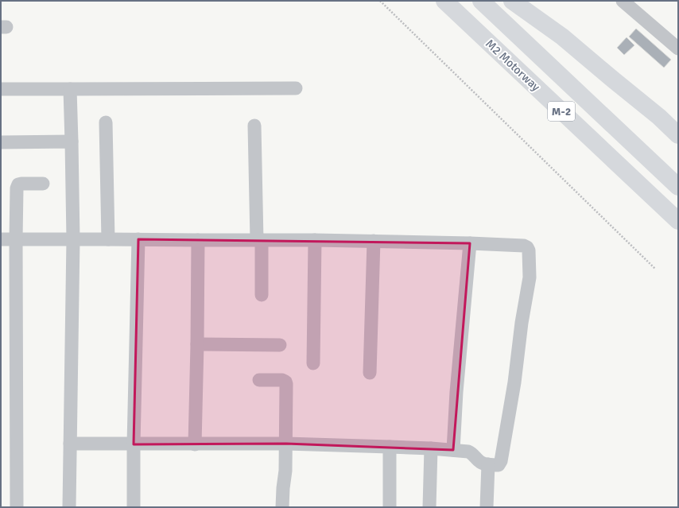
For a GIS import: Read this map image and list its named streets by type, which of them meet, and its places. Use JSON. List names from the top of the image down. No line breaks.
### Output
{"streets":{"highway":["M2 Motorway","M-2"]}}
